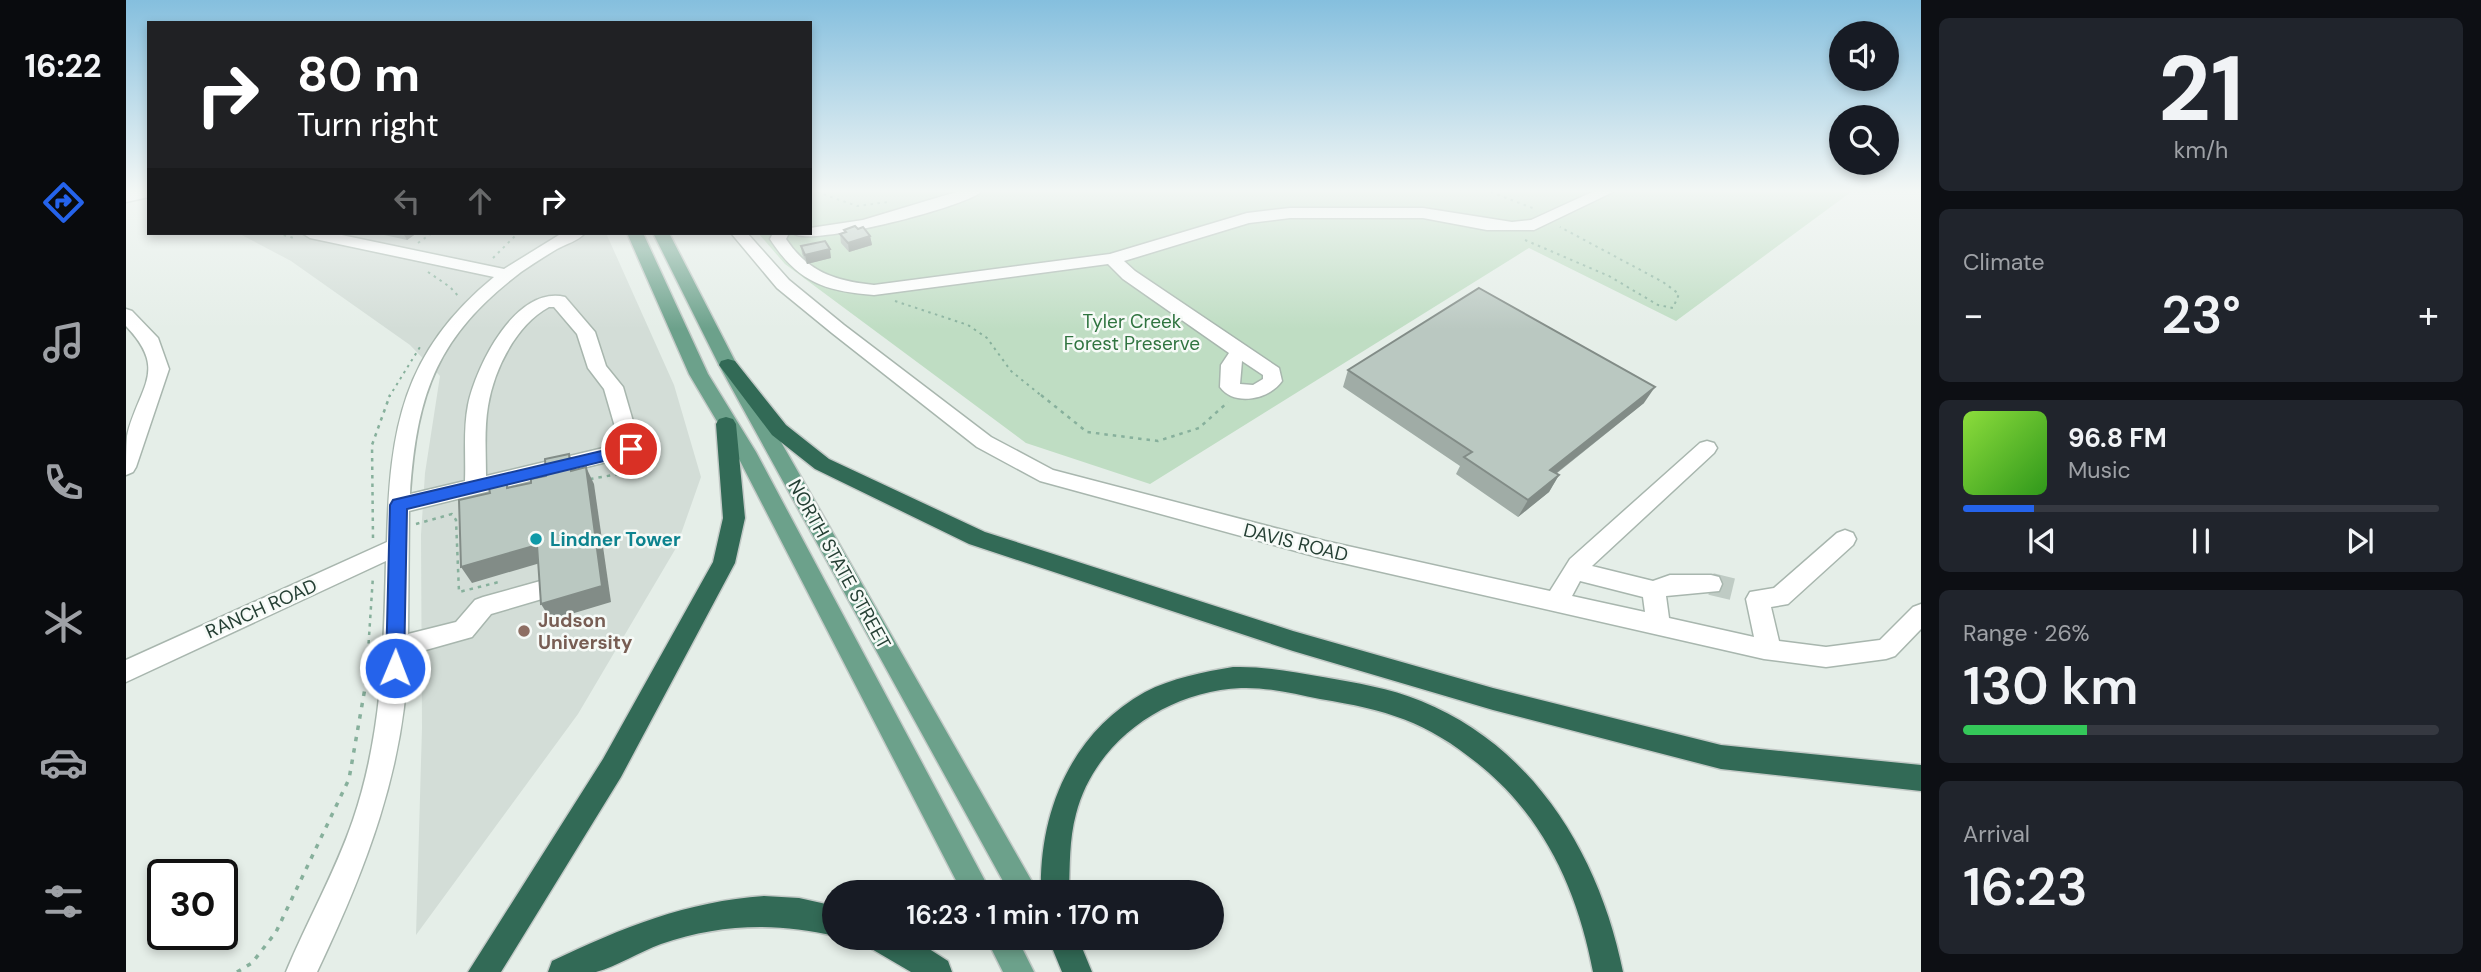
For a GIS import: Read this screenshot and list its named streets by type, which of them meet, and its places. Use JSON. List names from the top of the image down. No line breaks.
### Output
{"streets":{"main road":["NORTH STATE STREET"],"street":["DAVIS ROAD","RANCH ROAD"]},"parks":["Tyler Creek Forest Preserve"],"places":["Lindner Tower","Judson University"],"page":{"tabs":"16:22","tile":[["21","km/h"],"Climate",["Range · 26%","130 km"],["Arrival","16:23"]],"turn":["80 m","Turn right"],"heat":["−","23°","+"],"song":["96.8 FM","Music"],"limit":"30","trip":"16:23 · 1 min · 170 m"}}
